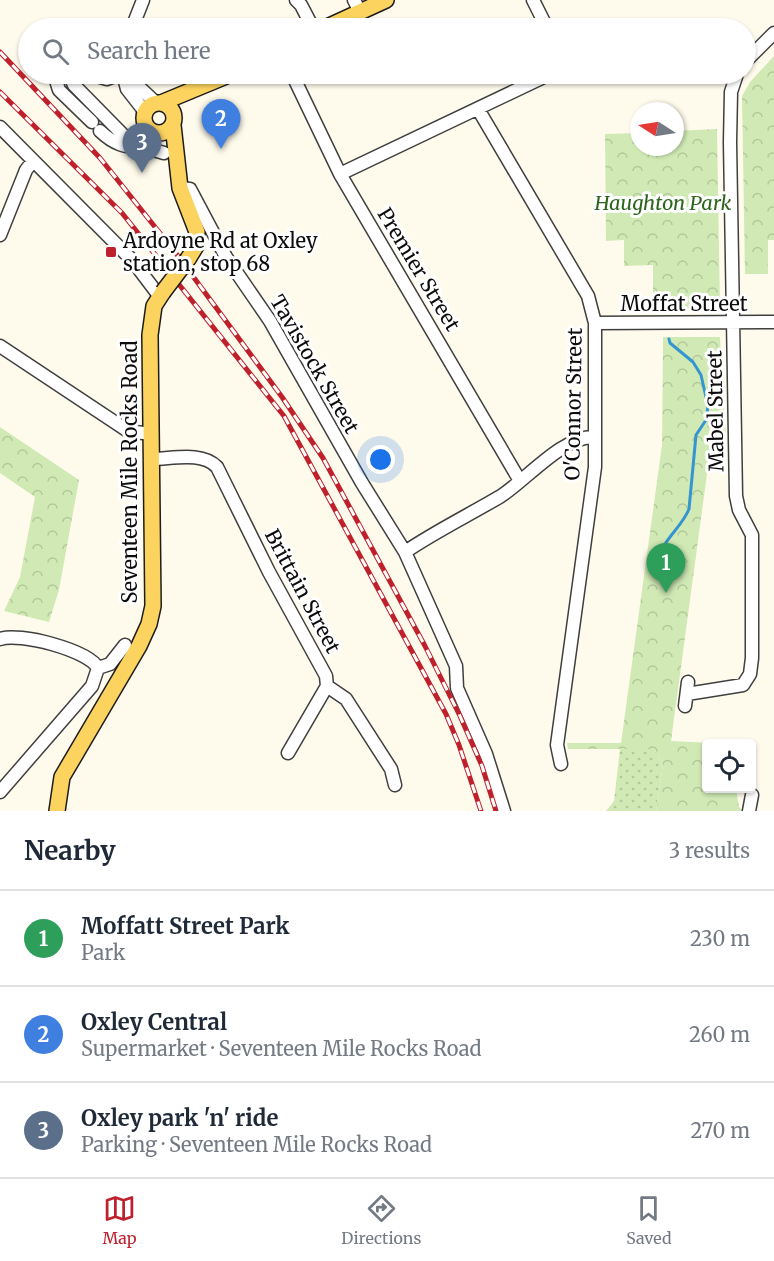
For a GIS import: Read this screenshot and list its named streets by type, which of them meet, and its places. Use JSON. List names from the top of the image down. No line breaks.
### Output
{"streets":{"main road":["Seventeen Mile Rocks Road"],"street":["Premier Street","Moffat Street","Tavistock Street","O'Connor Street","Mabel Street","Brittain Street"]},"crossings":[["Moffat Street","O'Connor Street"],["Moffat Street","Mabel Street"],["Tavistock Street","Seventeen Mile Rocks Road"],["Seventeen Mile Rocks Road","Brittain Street"]],"parks":["Haughton Park"],"places":{"transit":["Ardoyne Rd at Oxley station, stop 68"]},"north":"left","page":{"search":"Search here","pins":["2","3","1"],"heading":["Nearby","3 results"],"list":[{"mark":"1","name":"Moffatt Street Park","note":"Park","value":"230 m"},{"mark":"2","name":"Oxley Central","note":"Supermarket · Seventeen Mile Rocks Road","value":"260 m"},{"mark":"3","name":"Oxley park 'n' ride","note":"Parking · Seventeen Mile Rocks Road","value":"270 m"}],"nav":["Map","Directions","Saved"]}}
